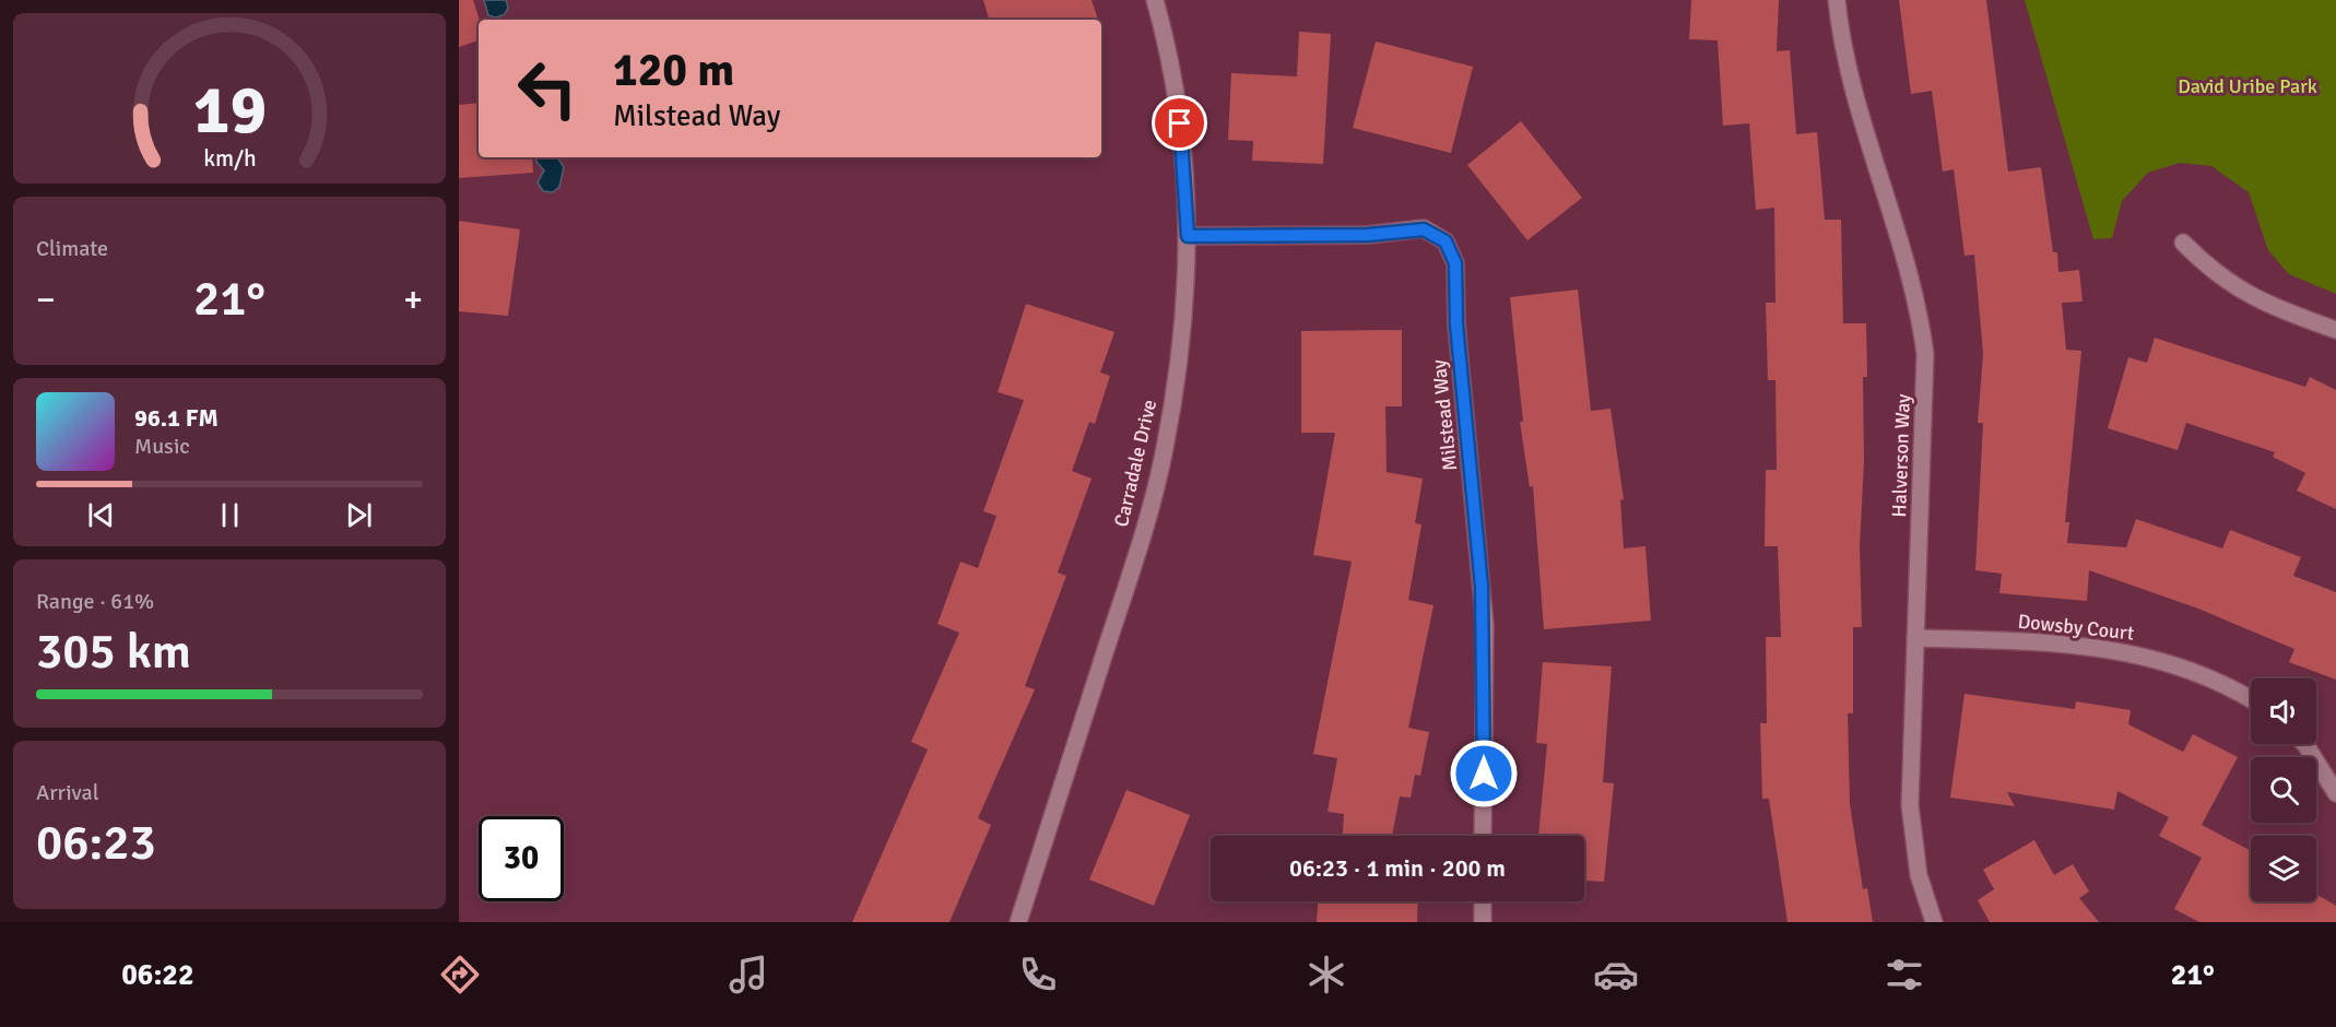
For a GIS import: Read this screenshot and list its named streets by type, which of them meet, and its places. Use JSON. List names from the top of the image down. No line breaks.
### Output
{"streets":{"street":["Milstead Way","Halverson Way","Carradale Drive","Dowsby Court"]},"crossings":[["Milstead Way","Carradale Drive"],["Halverson Way","Dowsby Court"]],"parks":["David Uribe Park"],"page":{"turn":["120 m","Milstead Way"],"tile":["Climate",["Range · 61%","305 km"],["Arrival","06:23"]],"heat":["−","21°","+"],"song":["96.1 FM","Music"],"limit":"30","trip":"06:23 · 1 min · 200 m","tabs":["06:22","21°"],"gauge":["19","km/h"]}}
